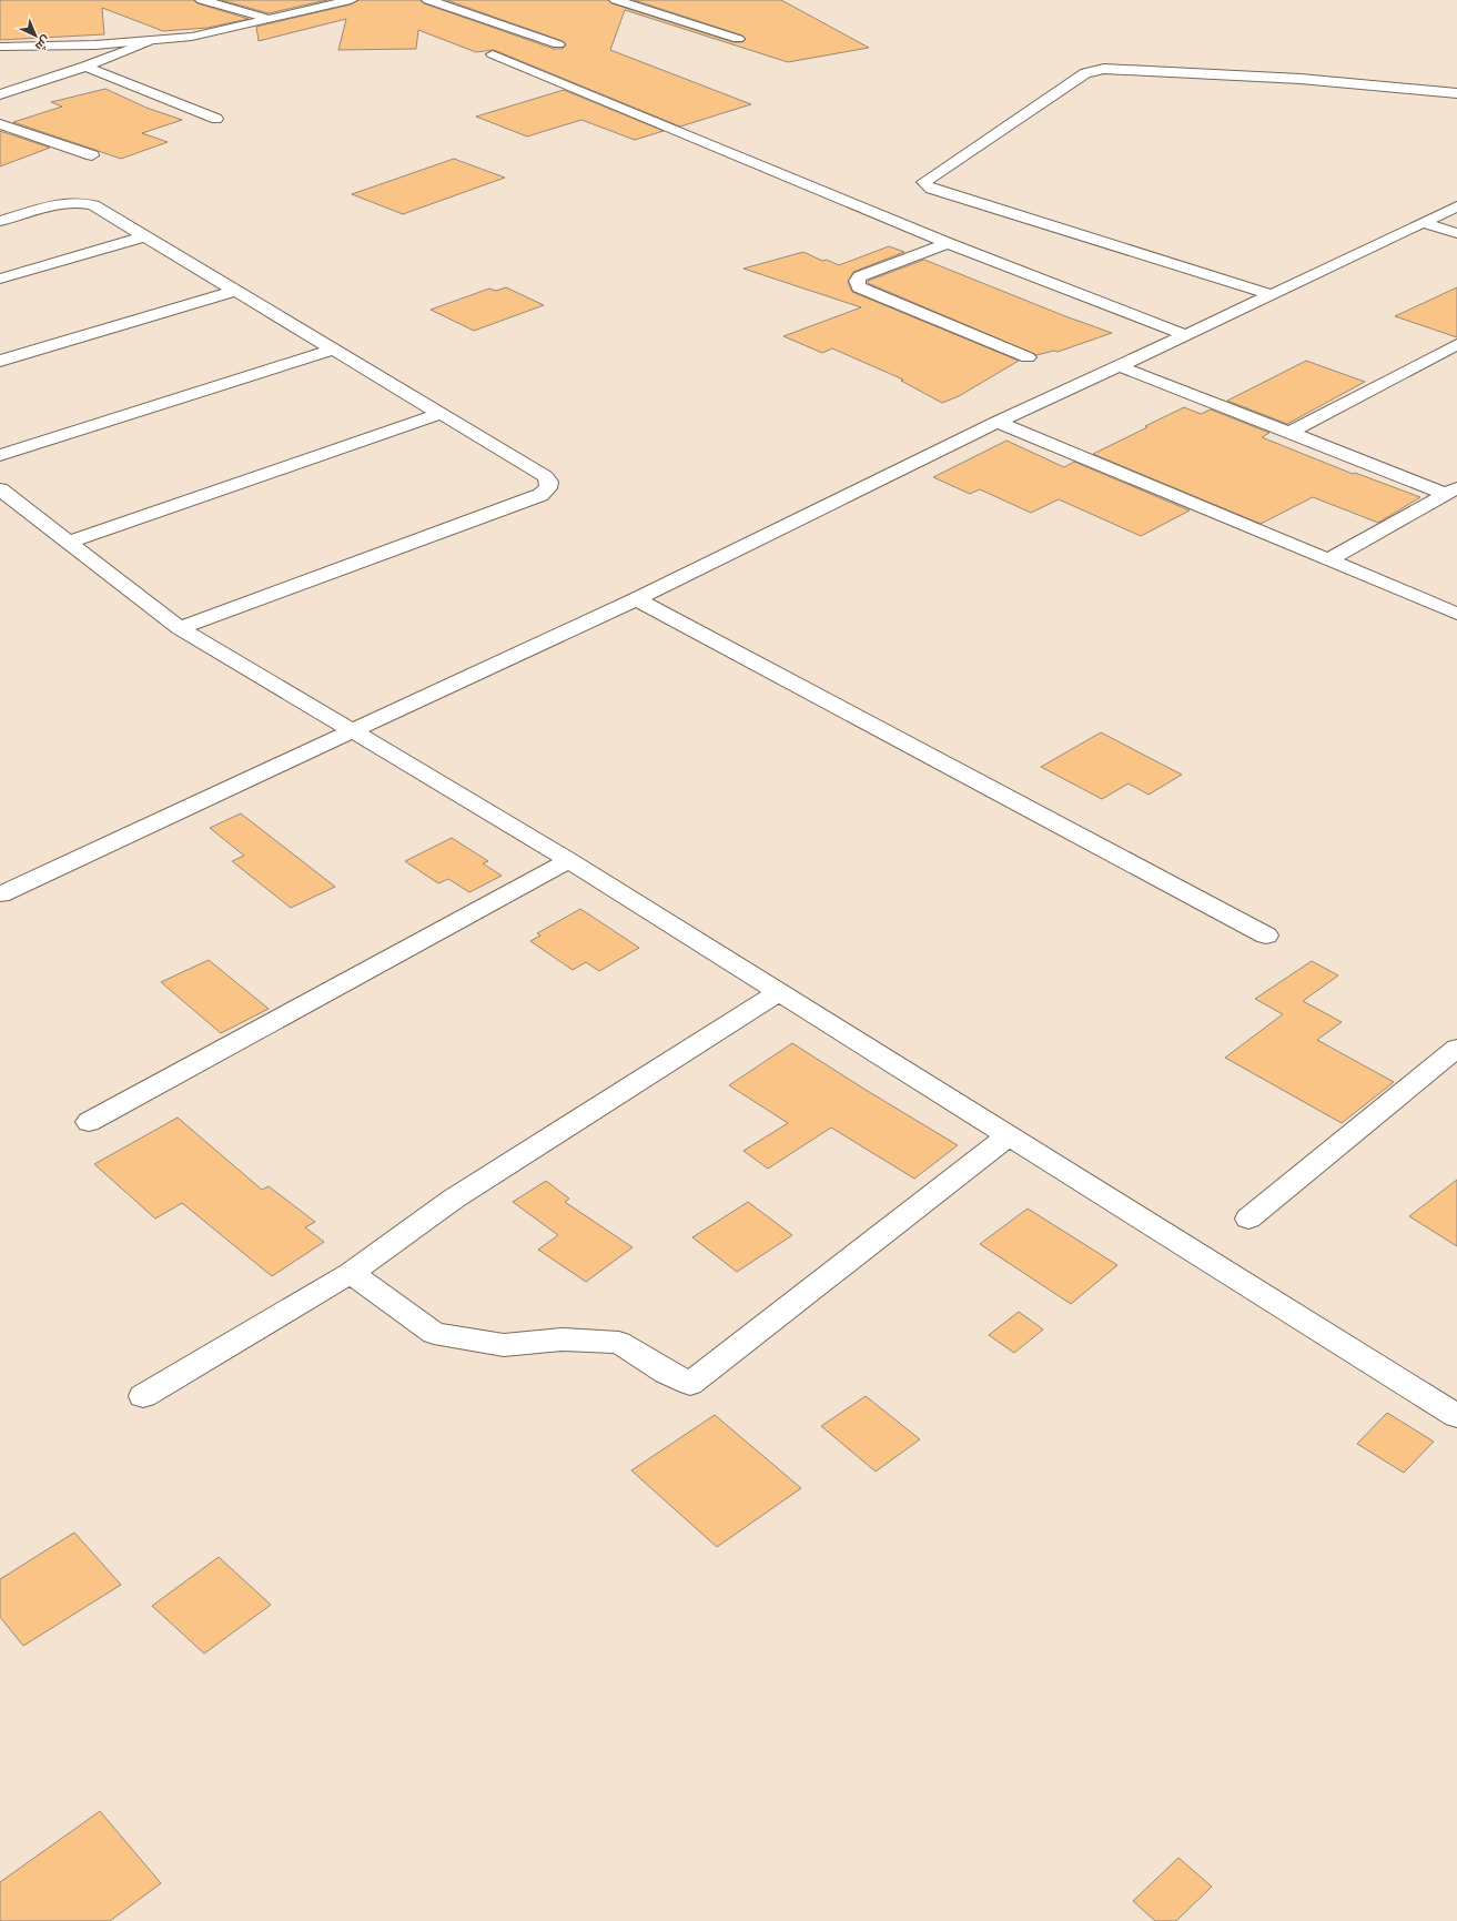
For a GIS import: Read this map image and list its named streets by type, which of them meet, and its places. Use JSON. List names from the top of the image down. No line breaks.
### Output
{"north":"bottom right"}
